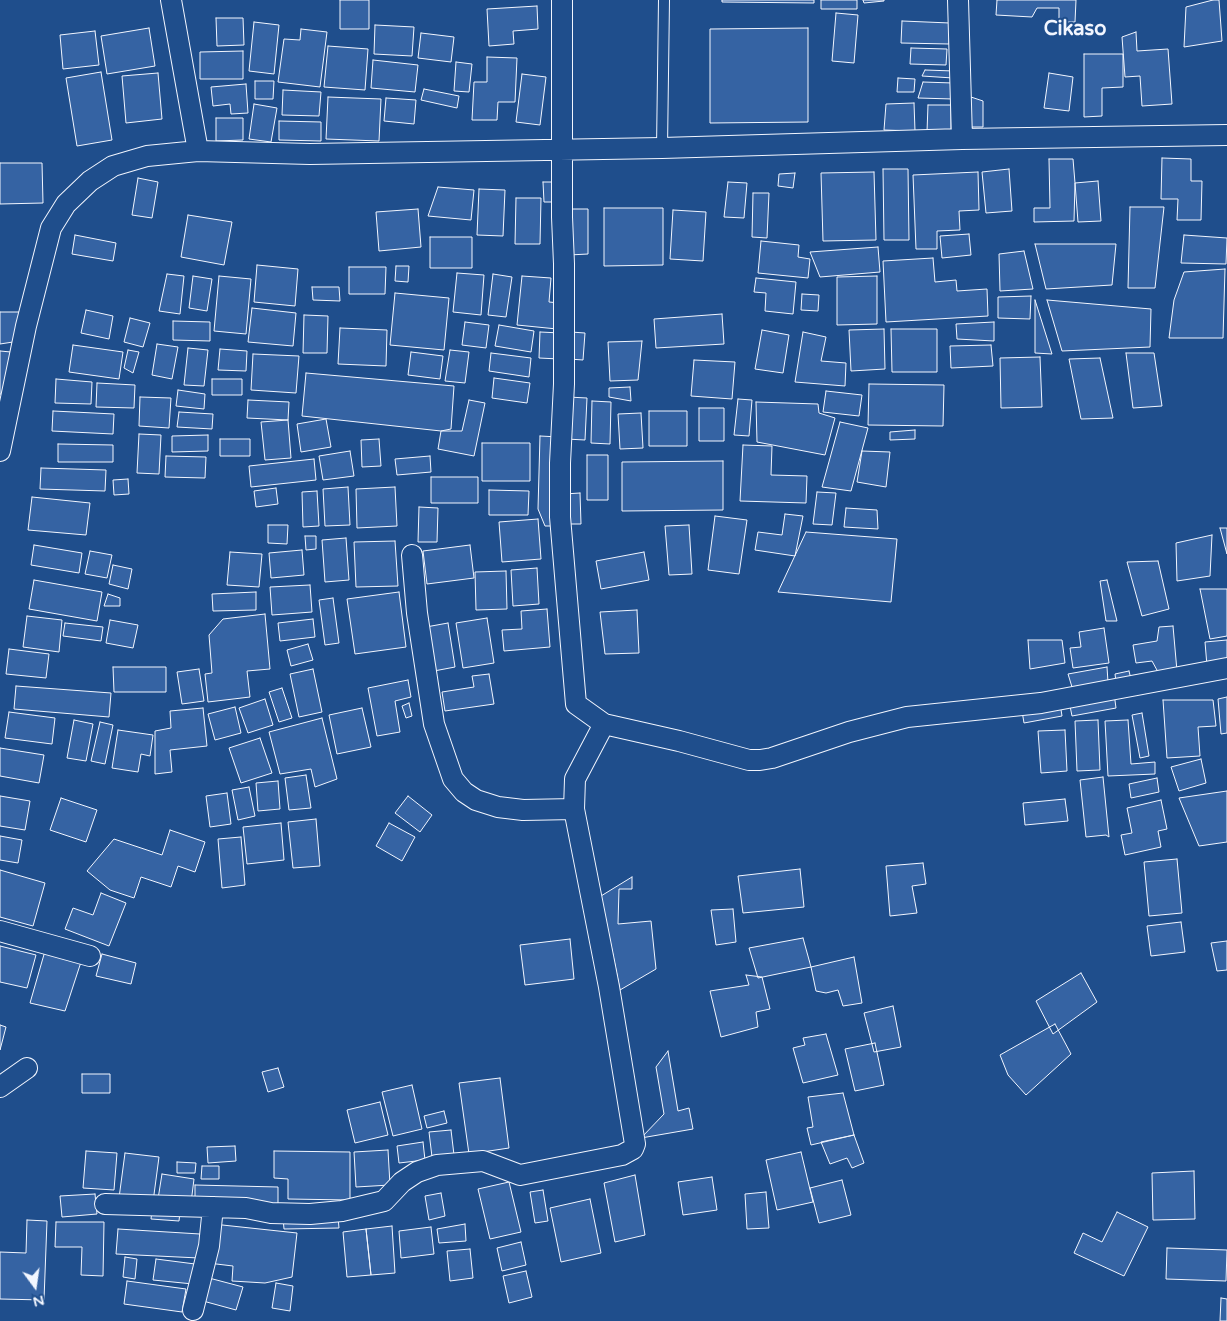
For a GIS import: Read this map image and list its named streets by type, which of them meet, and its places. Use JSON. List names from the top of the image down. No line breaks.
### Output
{"districts":["Cikaso"],"north":"bottom"}
